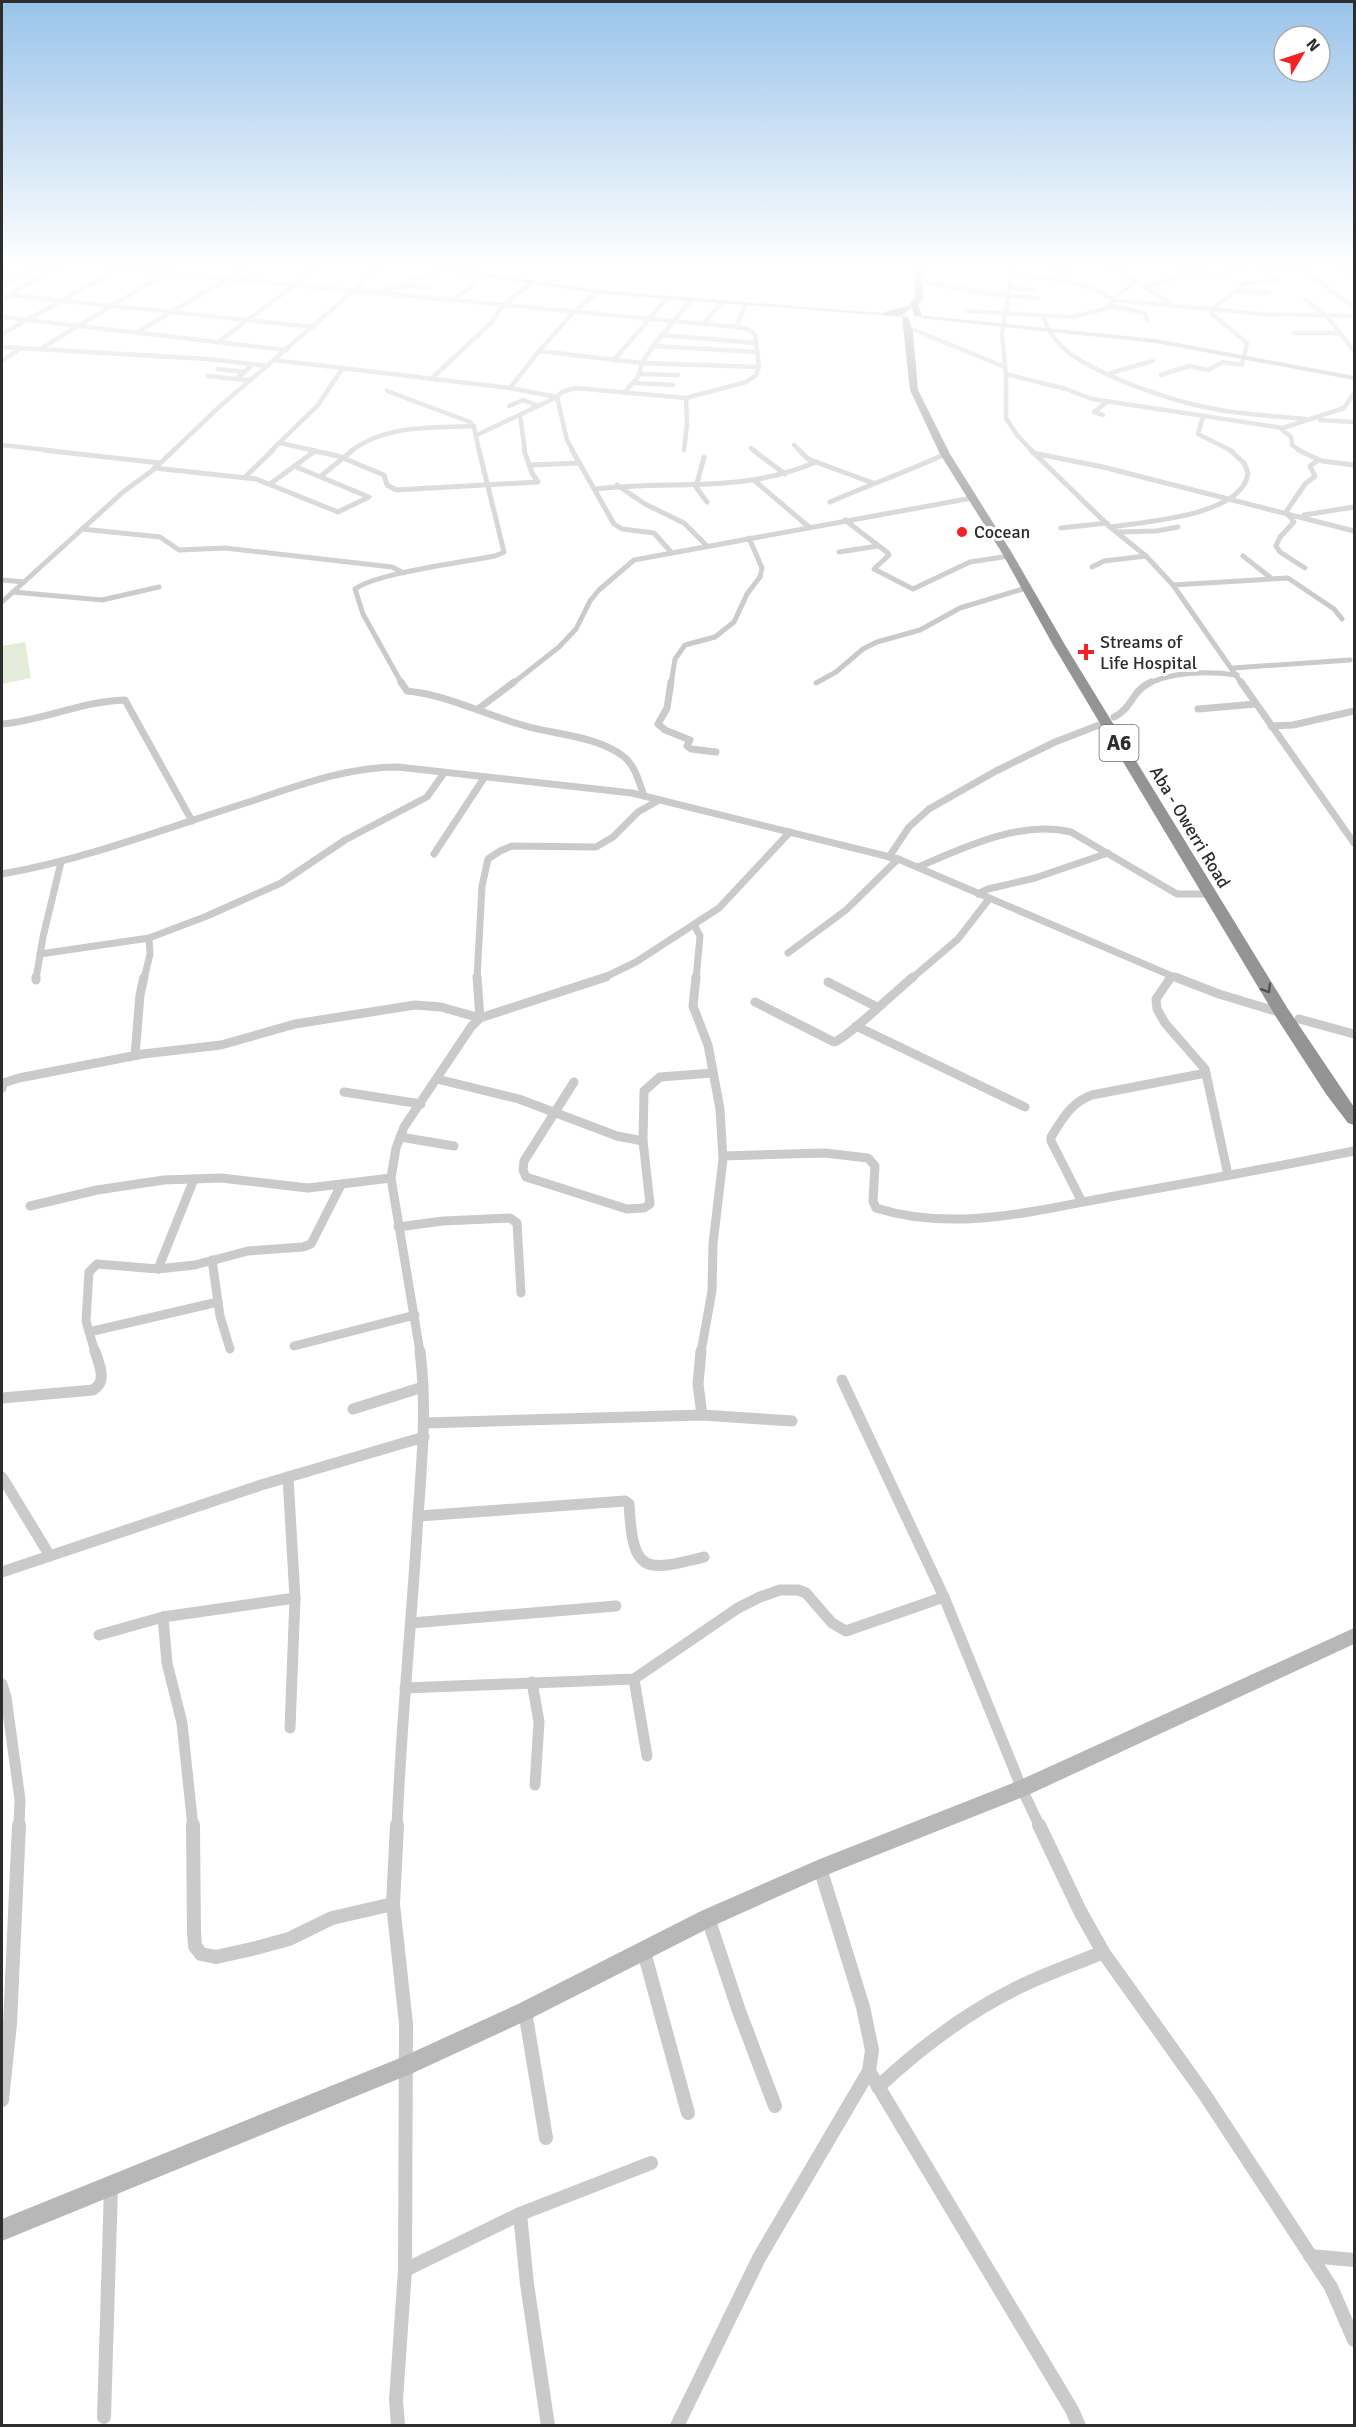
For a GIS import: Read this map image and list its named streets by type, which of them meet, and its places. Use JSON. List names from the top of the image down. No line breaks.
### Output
{"streets":{"highway":["A6","Aba - Owerri Road"]},"places":{"other":["Cocean"],"health":["Streams of Life Hospital"]},"north":"top right"}
